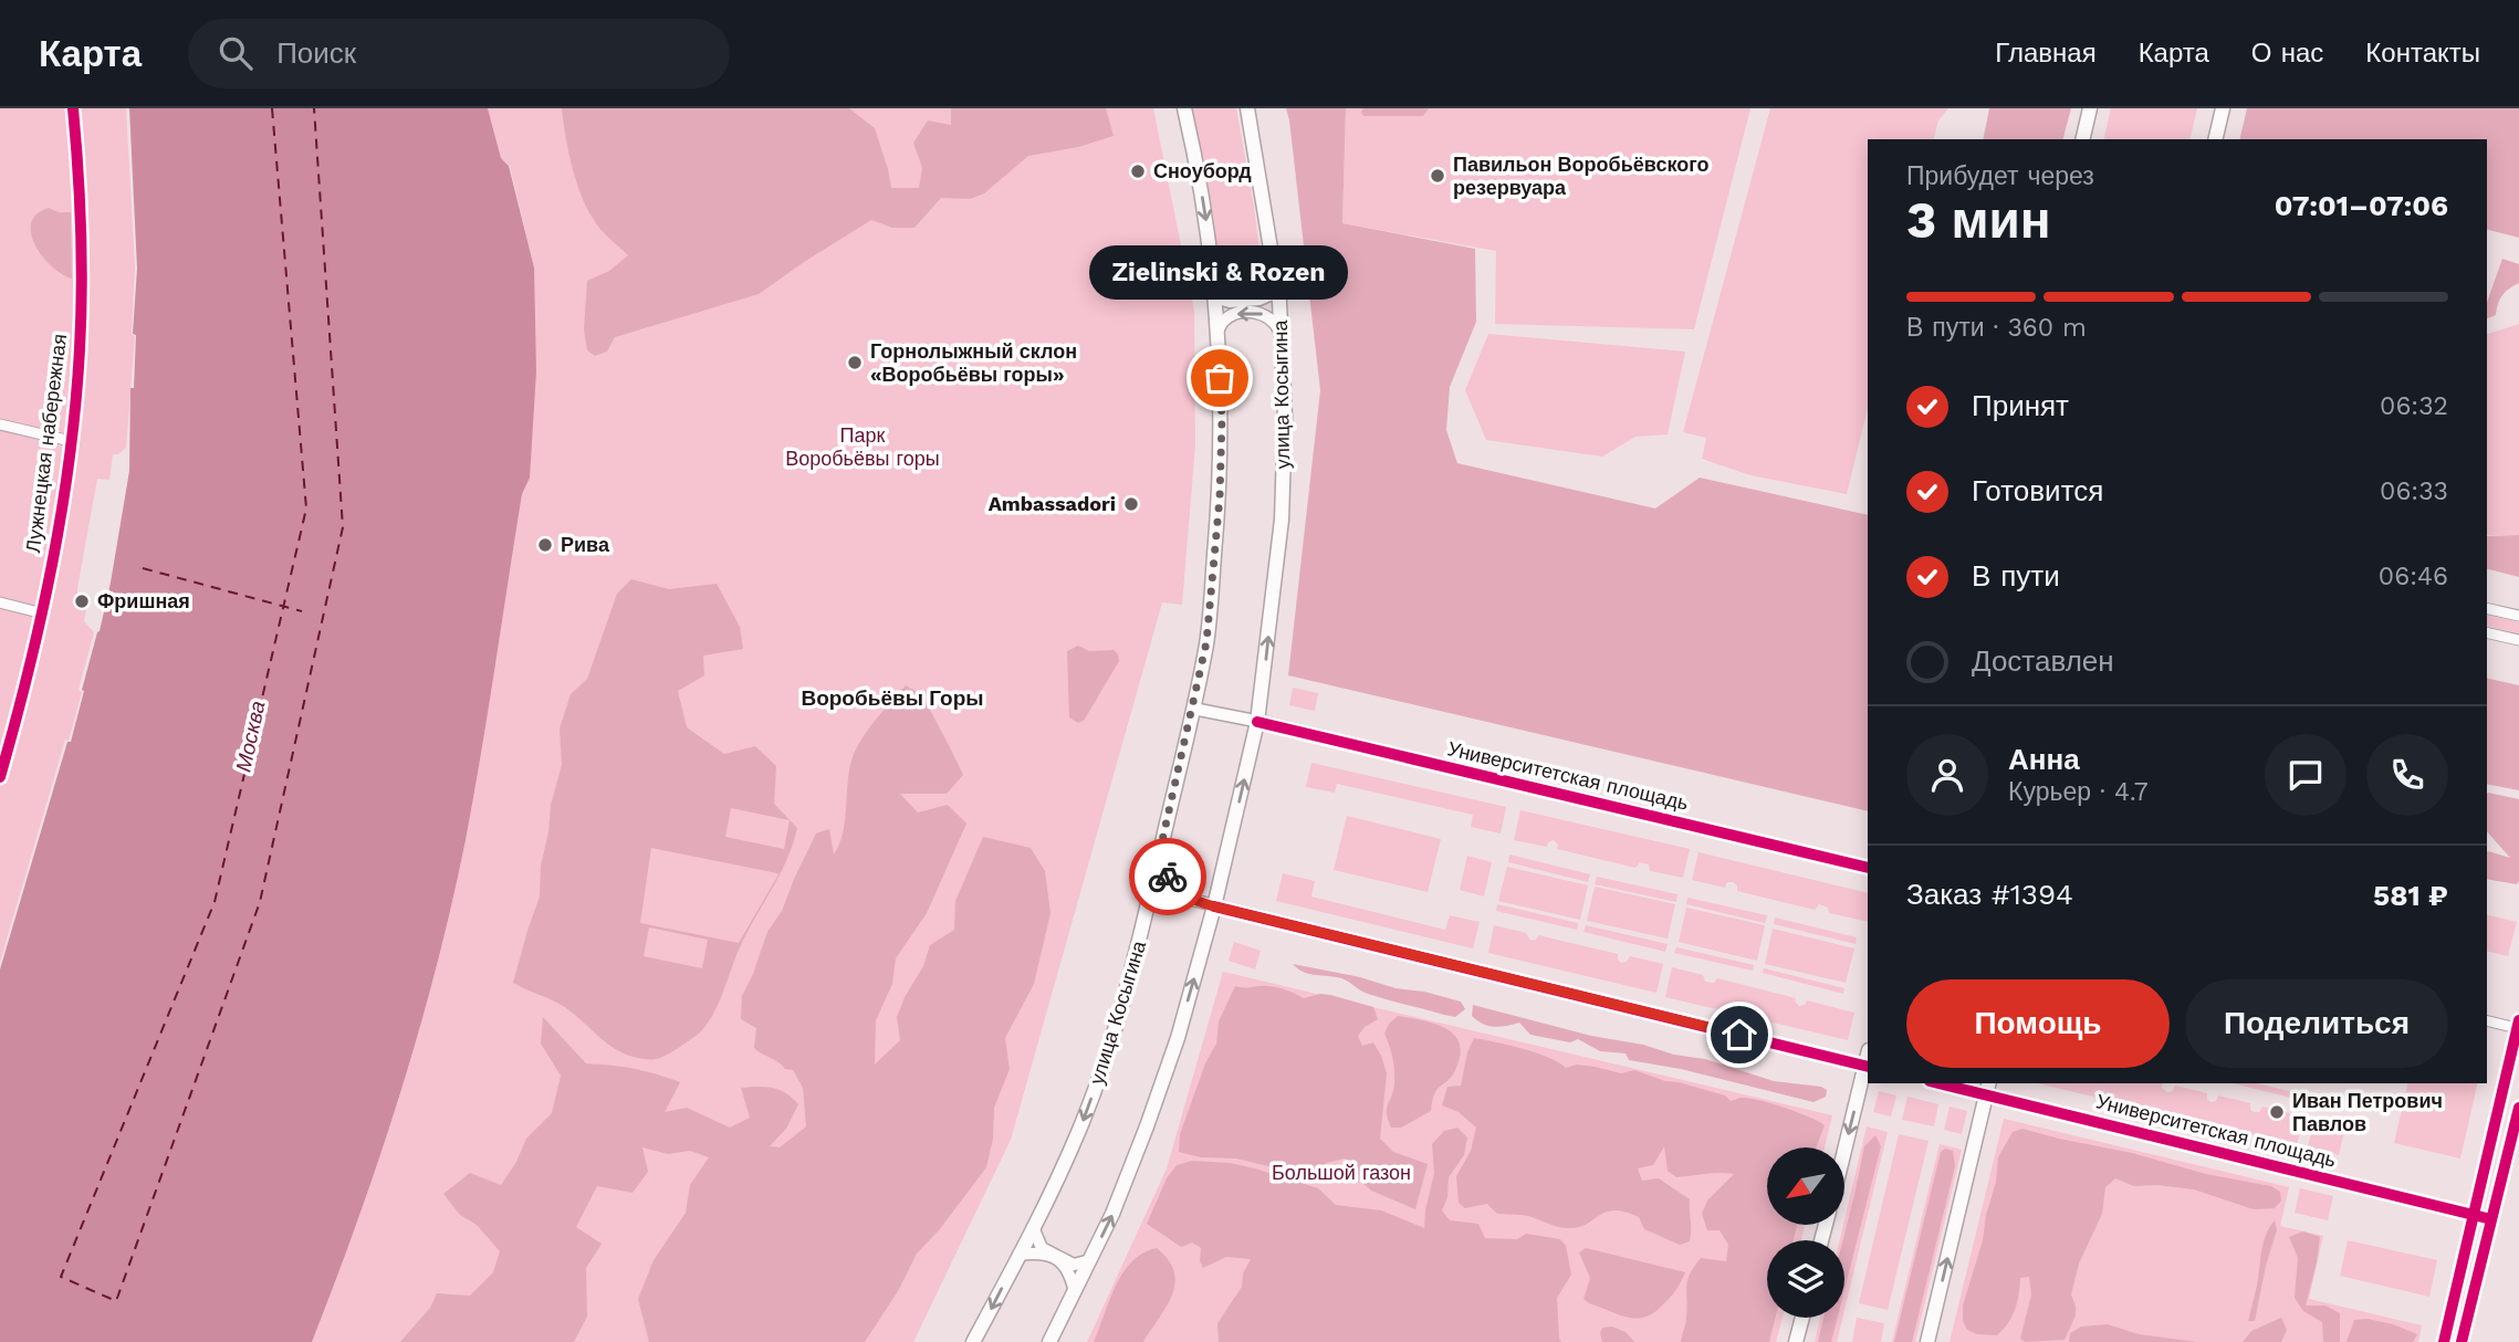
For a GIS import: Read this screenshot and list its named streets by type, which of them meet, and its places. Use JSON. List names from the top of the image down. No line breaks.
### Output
{"streets":{"main road":["улица Косыгина"],"street":["Лужнецкая набережная","Университетская площадь"]},"crossings":[["улица Косыгина","Университетская площадь"]],"districts":["Воробьёвы Горы"],"water":["Москва"],"parks":["Парк Воробьёвы горы","Большой газон"],"places":["Сноуборд","Павильон Воробьёвского резервуара","Горнолыжный склон «Воробьёвы горы»","Zielinski & Rozen","Ambassadori","Рива","Фришная","Иван Петрович Павлов"],"north":"bottom left","page":{"header":"Карта","search":"Поиск","nav":["Главная","Карта","О нас","Контакты"],"heading":["3 мин","Прибудет через","07:01–07:06"],"panel":["Анна","Курьер · 4.7","Заказ #1394","581 ₽"],"bubble":"Zielinski & Rozen","bar":"В пути · 360 m","list":[["Принят","06:32"],["Готовится","06:33"],["В пути","06:46"],"Доставлен"],"buttons":["Помощь","Поделиться"]}}
